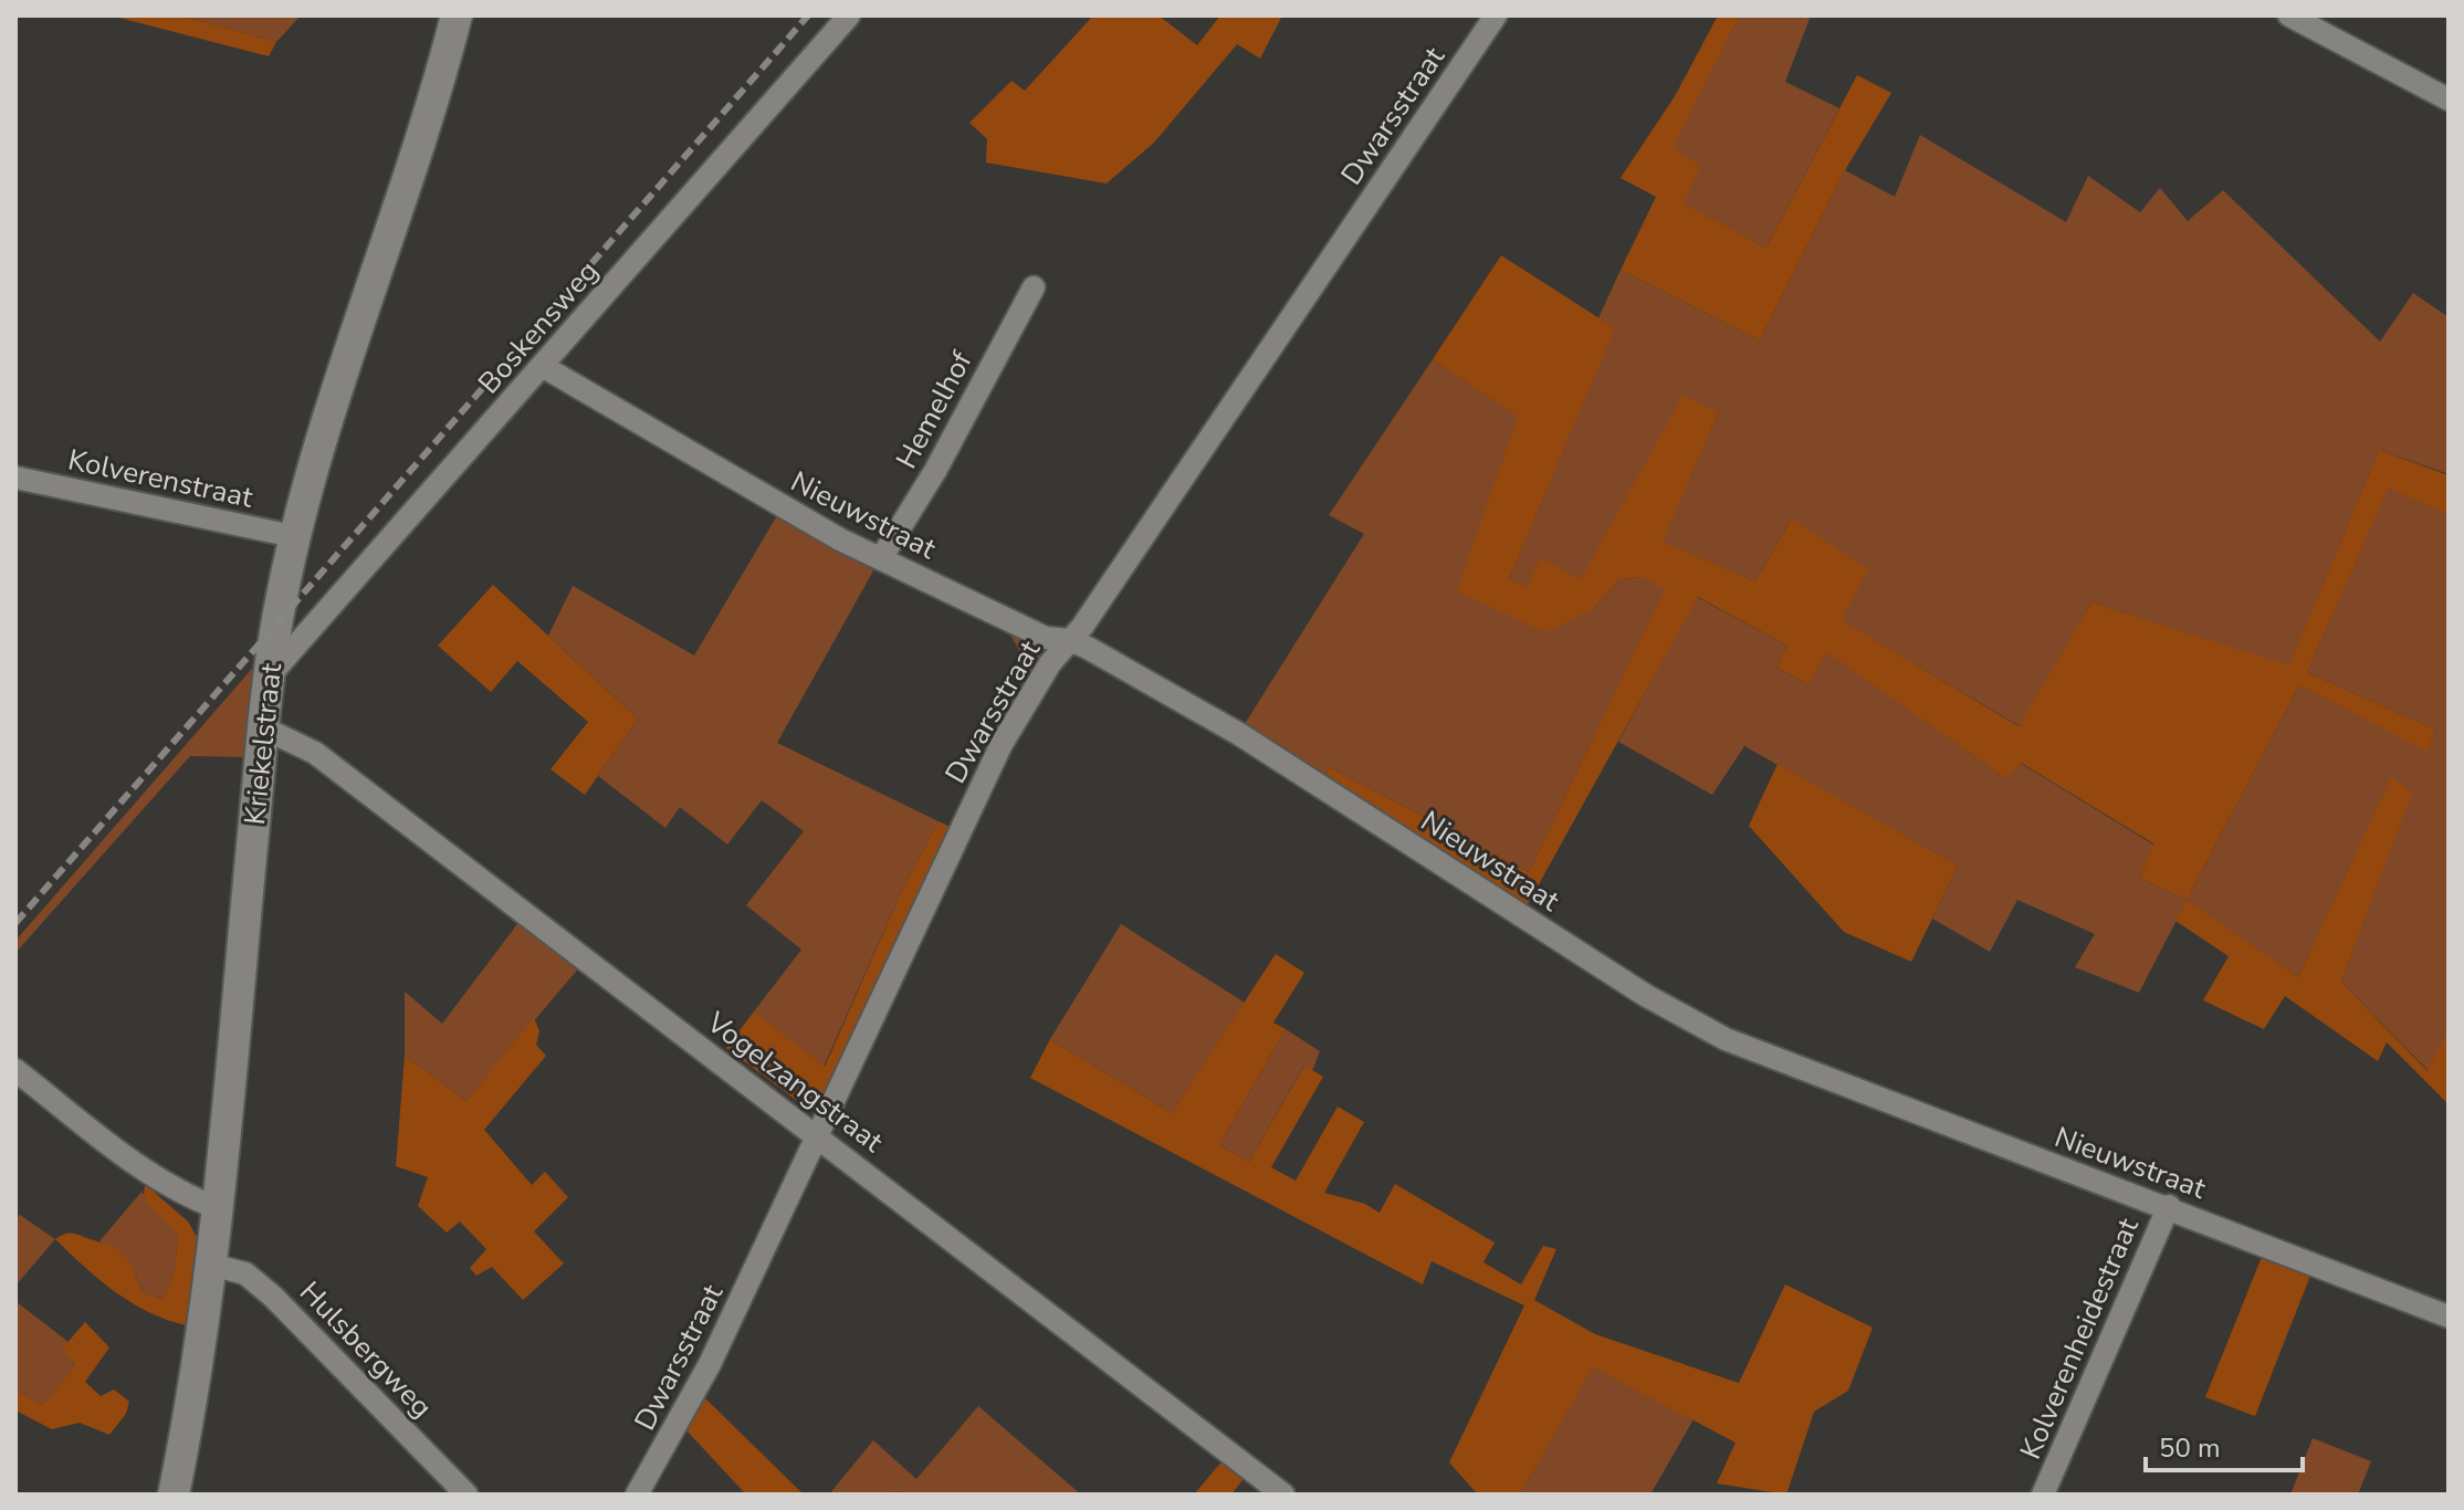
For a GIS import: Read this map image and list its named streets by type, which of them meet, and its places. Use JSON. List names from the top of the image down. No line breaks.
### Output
{"streets":{"street":["Dwarsstraat","Boskensweg","Hemelhof","Kolverenstraat","Nieuwstraat","Kriekelstraat","Vogelzangstraat","Kolverenheidestraat","Hulsbergweg"]},"crossings":[["Dwarsstraat","Nieuwstraat"],["Dwarsstraat","Vogelzangstraat"],["Boskensweg","Nieuwstraat"],["Boskensweg","Kriekelstraat"],["Hemelhof","Nieuwstraat"],["Kolverenstraat","Kriekelstraat"],["Nieuwstraat","Kolverenheidestraat"],["Kriekelstraat","Vogelzangstraat"],["Kriekelstraat","Hulsbergweg"]],"scale_bar":"50 m"}
